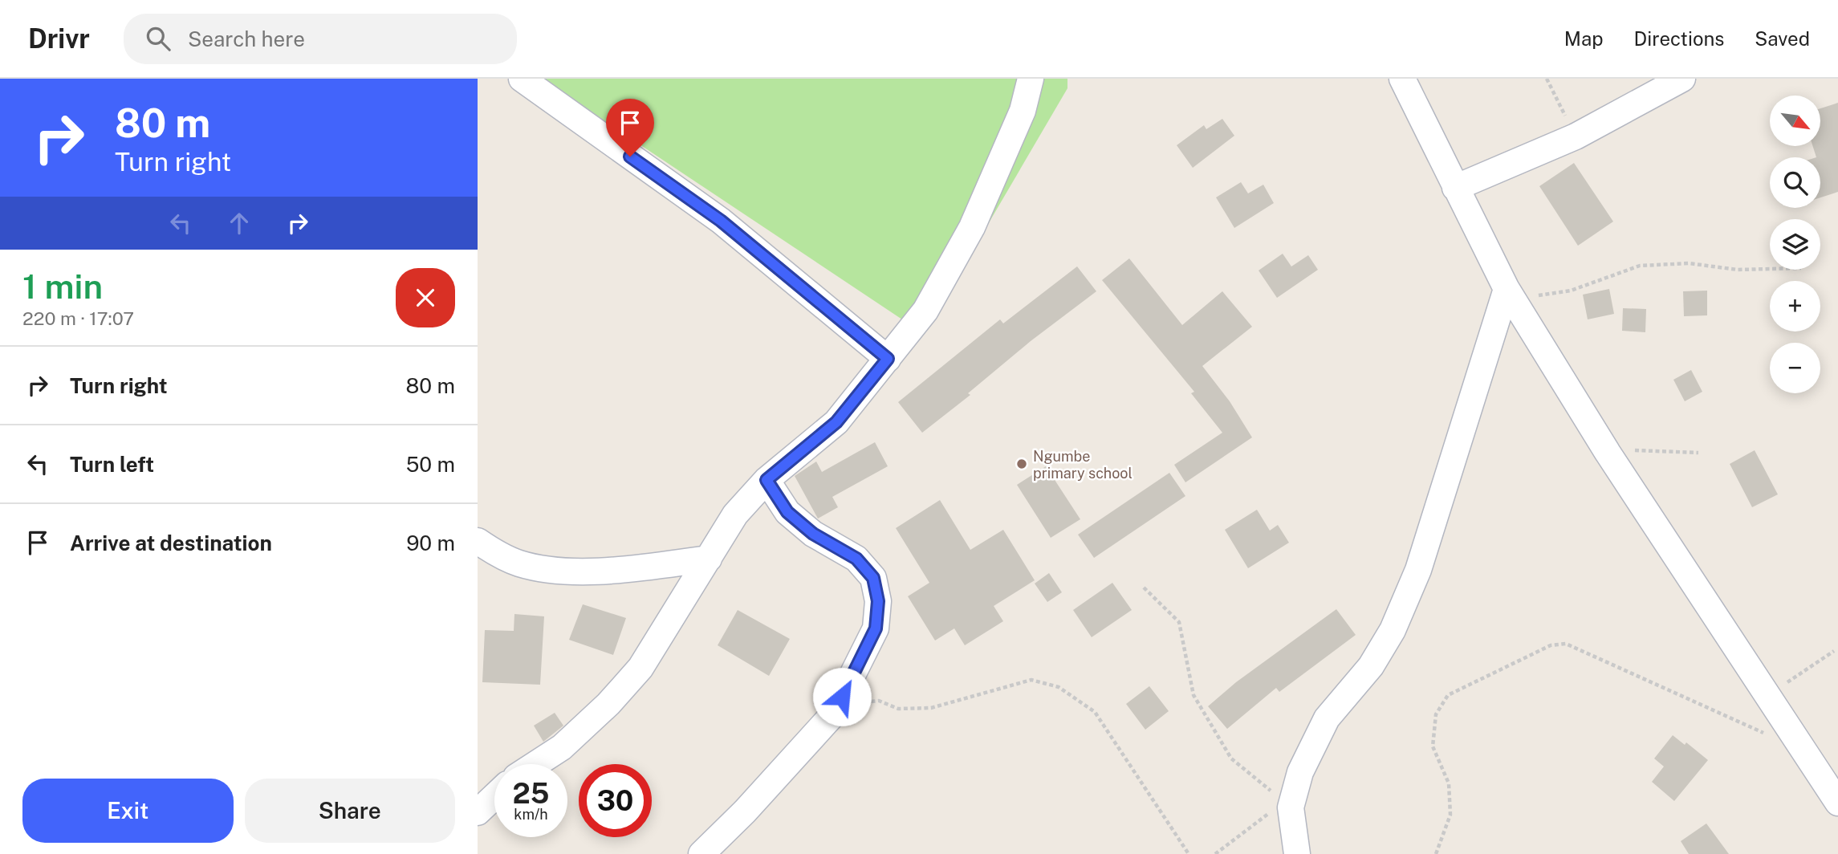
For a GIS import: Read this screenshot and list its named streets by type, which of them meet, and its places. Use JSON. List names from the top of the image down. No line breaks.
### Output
{"places":["Ngumbe primary school"],"north":"bottom right","page":{"header":"Drivr","search":"Search here","nav":["Map","Directions","Saved"],"turn":["80 m","Turn right"],"map_buttons":["+","−"],"heading":["1 min","220 m · 17:07"],"list":[{"name":"Turn right","value":"80 m"},{"name":"Turn left","value":"50 m"},{"name":"Arrive at destination","value":"90 m"}],"speed":"25 km/h","limit":"30","buttons":["Exit","Share"]}}
